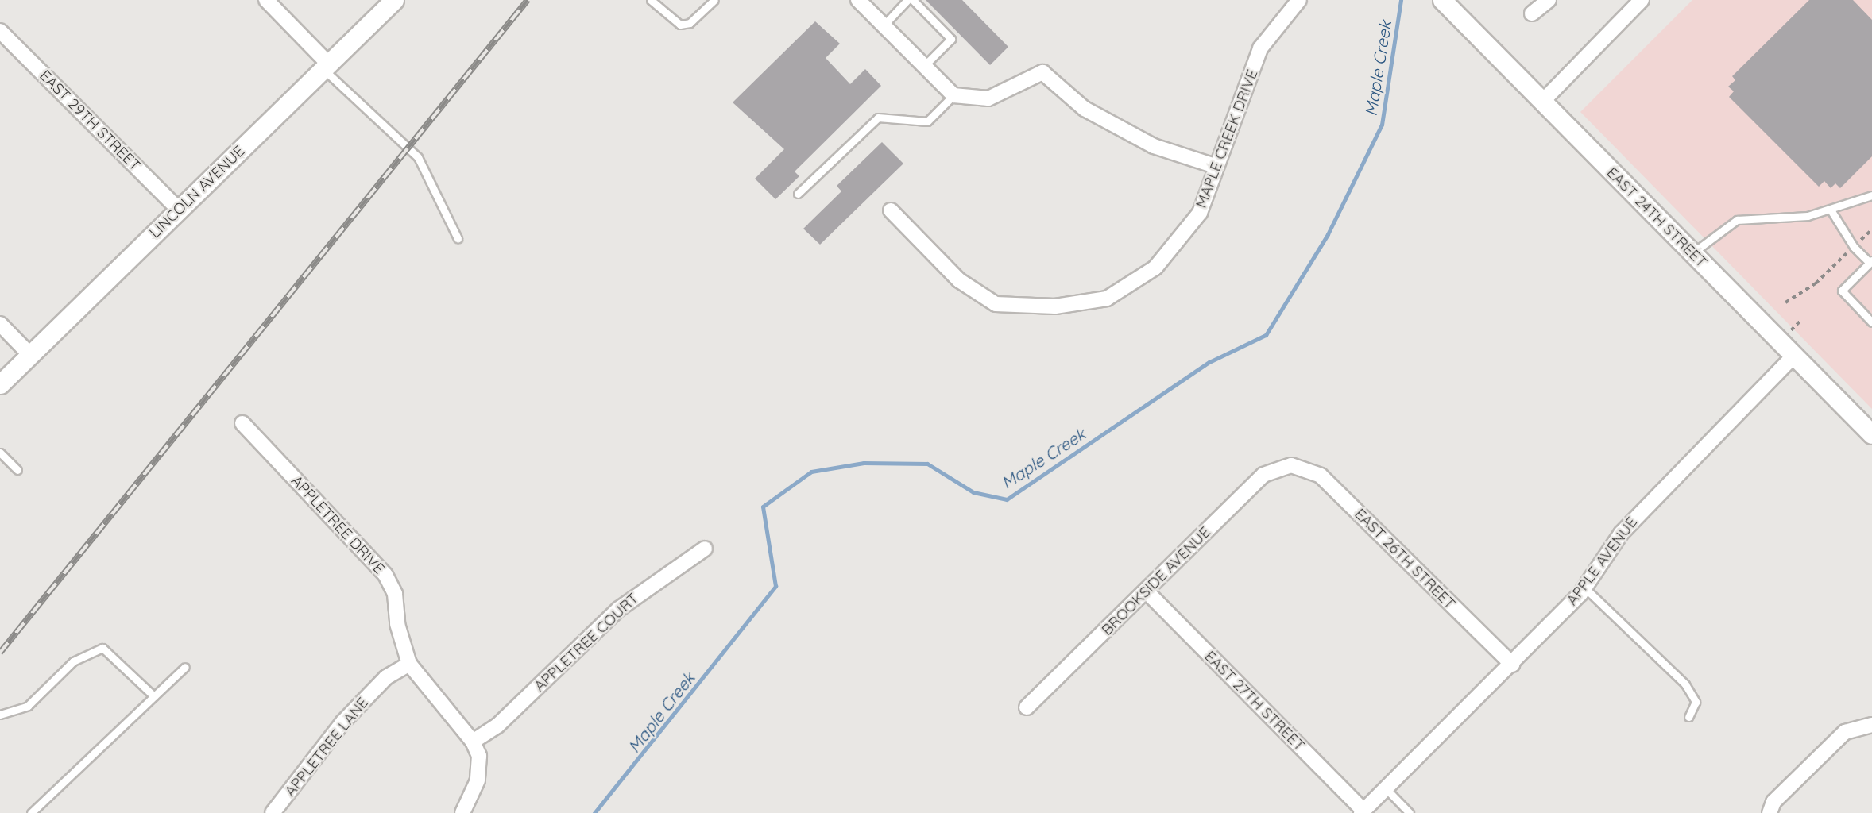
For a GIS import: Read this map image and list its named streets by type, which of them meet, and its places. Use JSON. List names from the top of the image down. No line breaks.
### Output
{"streets":{"street":["EAST 29TH STREET","MAPLE CREEK DRIVE","LINCOLN AVENUE","EAST 24TH STREET","APPLETREE DRIVE","EAST 26TH STREET","APPLE AVENUE","BROOKSIDE AVENUE","APPLETREE COURT","EAST 27TH STREET","APPLETREE LANE"]},"crossings":[["EAST 29TH STREET","LINCOLN AVENUE"],["EAST 24TH STREET","APPLE AVENUE"],["APPLETREE DRIVE","APPLETREE COURT"],["APPLETREE DRIVE","APPLETREE LANE"],["EAST 26TH STREET","APPLE AVENUE"],["EAST 26TH STREET","BROOKSIDE AVENUE"],["APPLE AVENUE","EAST 27TH STREET"],["BROOKSIDE AVENUE","EAST 27TH STREET"]],"water":["Maple Creek"]}
